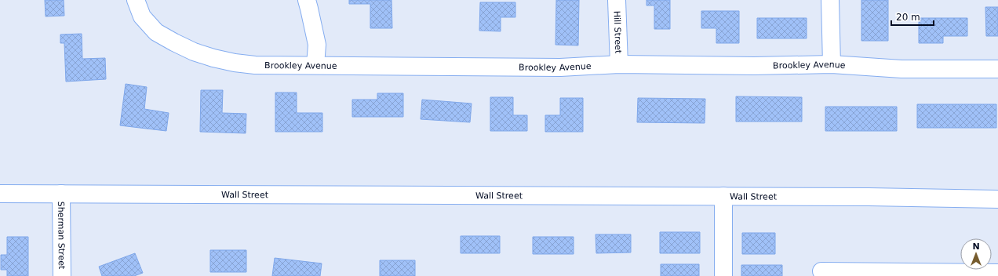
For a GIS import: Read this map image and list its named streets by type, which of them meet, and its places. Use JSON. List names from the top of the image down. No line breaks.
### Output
{"streets":{"street":["Hill Street","Brookley Avenue","Wall Street","Sherman Street"]},"crossings":[["Hill Street","Brookley Avenue"],["Wall Street","Sherman Street"]],"scale_bar":"20 m","north":"top"}
